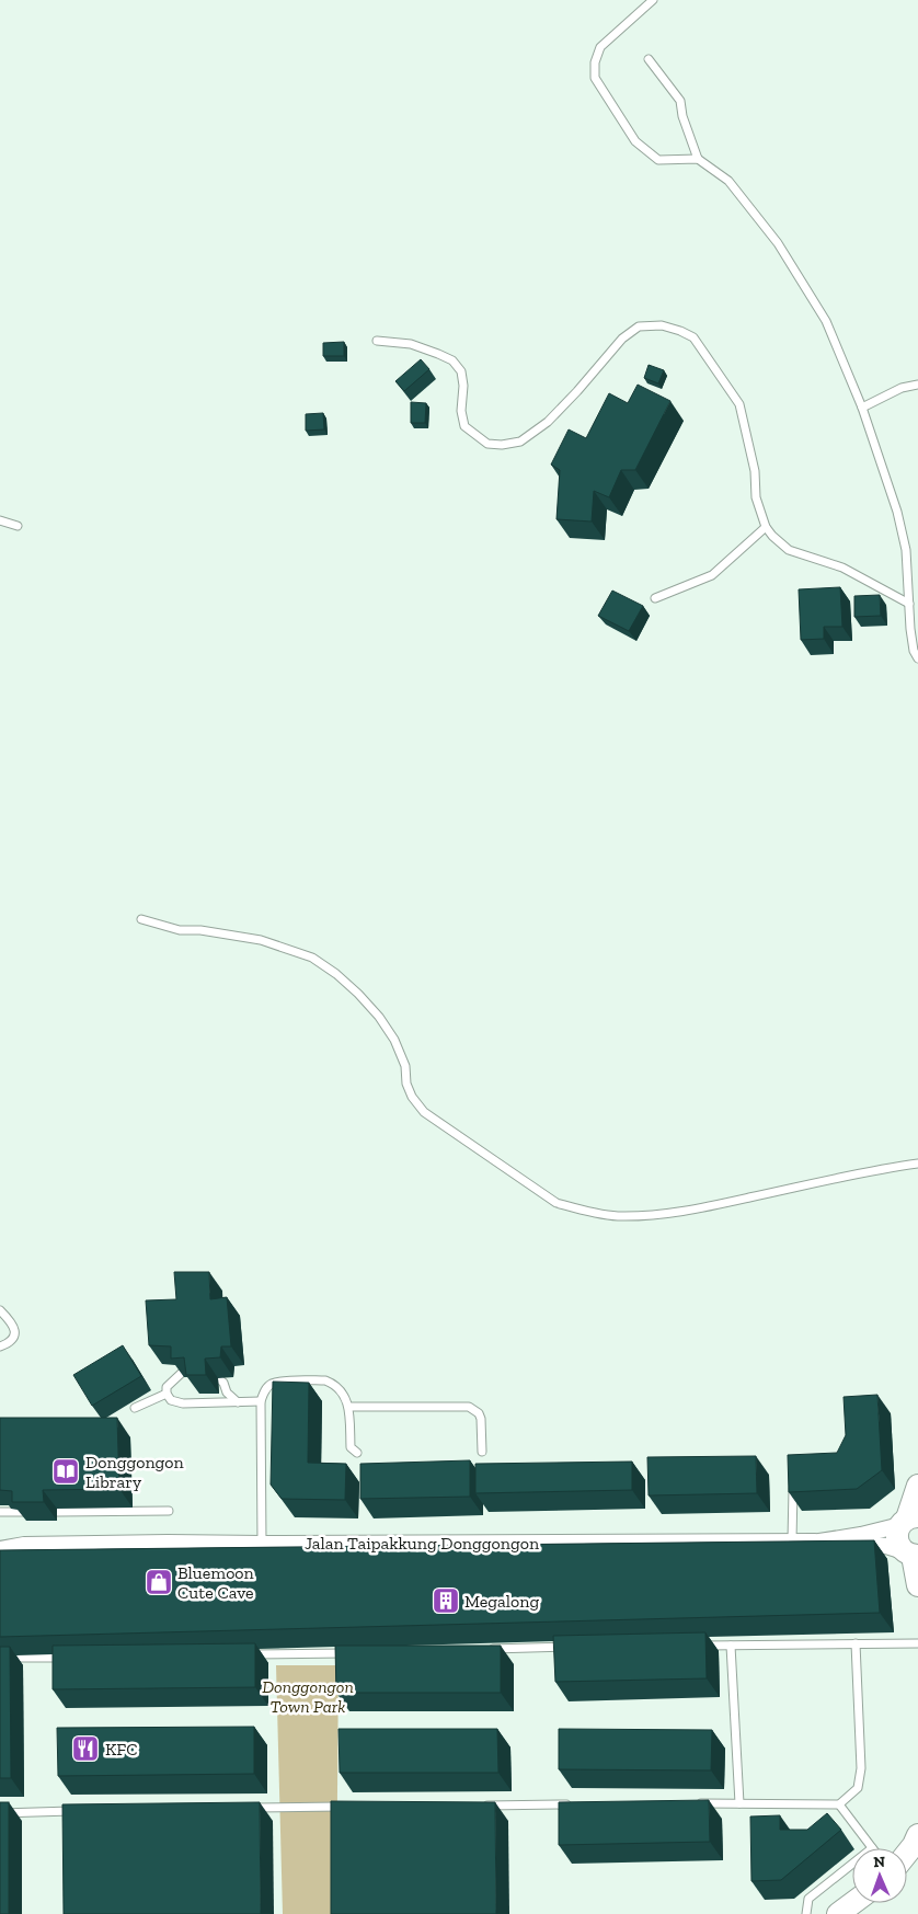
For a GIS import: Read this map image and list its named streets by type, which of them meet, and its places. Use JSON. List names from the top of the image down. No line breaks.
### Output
{"streets":{"street":["Jalan Taipakkung Donggongon"]},"parks":["Donggongon Town Park"],"places":{"library":["Donggongon Library"],"shop":["Bluemoon Cute Cave"],"building":["Megalong"],"restaurant":["KFC"]},"north":"top"}
